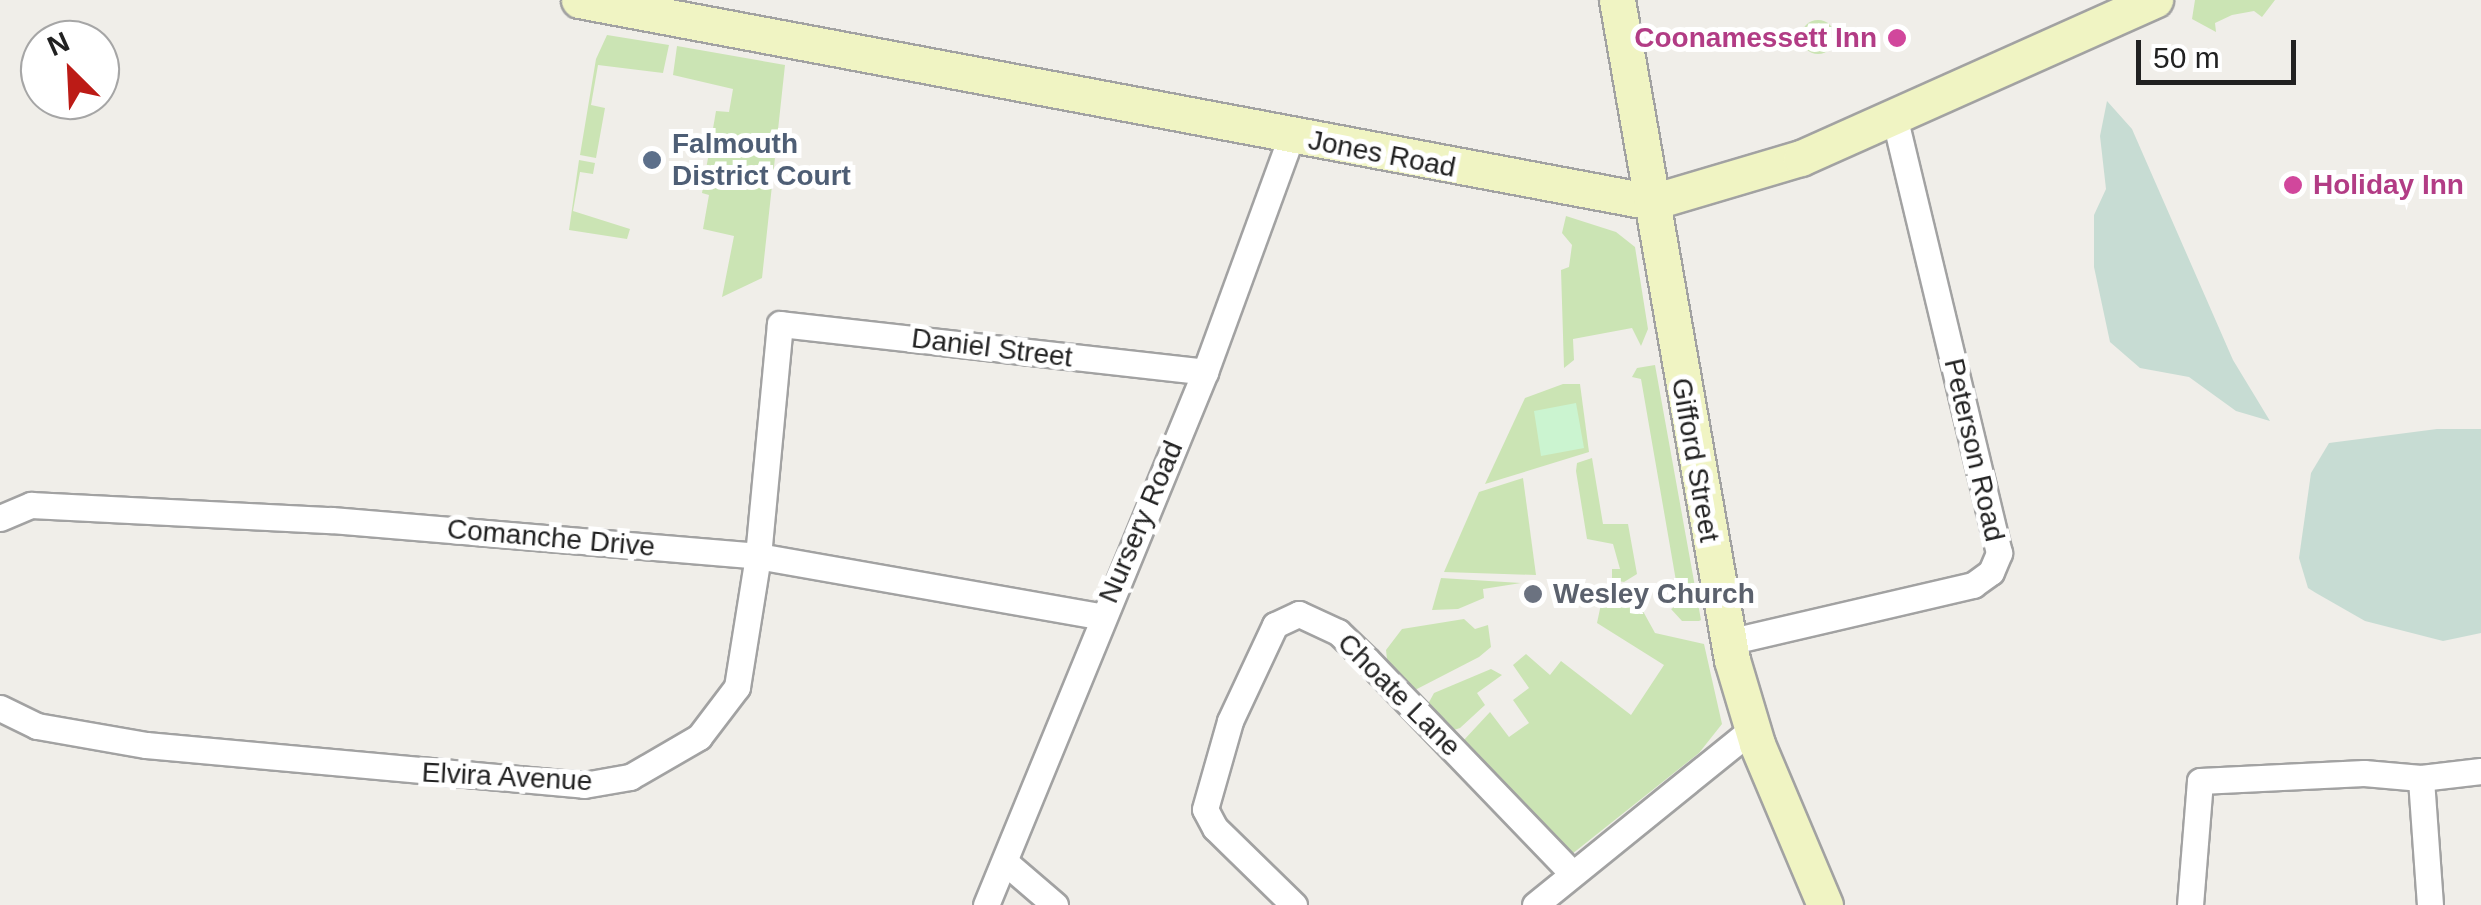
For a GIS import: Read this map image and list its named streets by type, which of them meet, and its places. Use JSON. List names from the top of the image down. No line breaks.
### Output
{"streets":{"main road":["Jones Road","Gifford Street"],"street":["Daniel Street","Peterson Road","Nursery Road","Comanche Drive","Choate Lane","Elvira Avenue"]},"crossings":[["Jones Road","Peterson Road"],["Jones Road","Gifford Street"],["Jones Road","Nursery Road"],["Daniel Street","Nursery Road"],["Daniel Street","Elvira Avenue"],["Peterson Road","Gifford Street"],["Nursery Road","Comanche Drive"],["Comanche Drive","Elvira Avenue"]],"places":["Coonamessett Inn","Falmouth District Court","Holiday Inn","Wesley Church"],"scale_bar":"50 m","north":"top left"}
